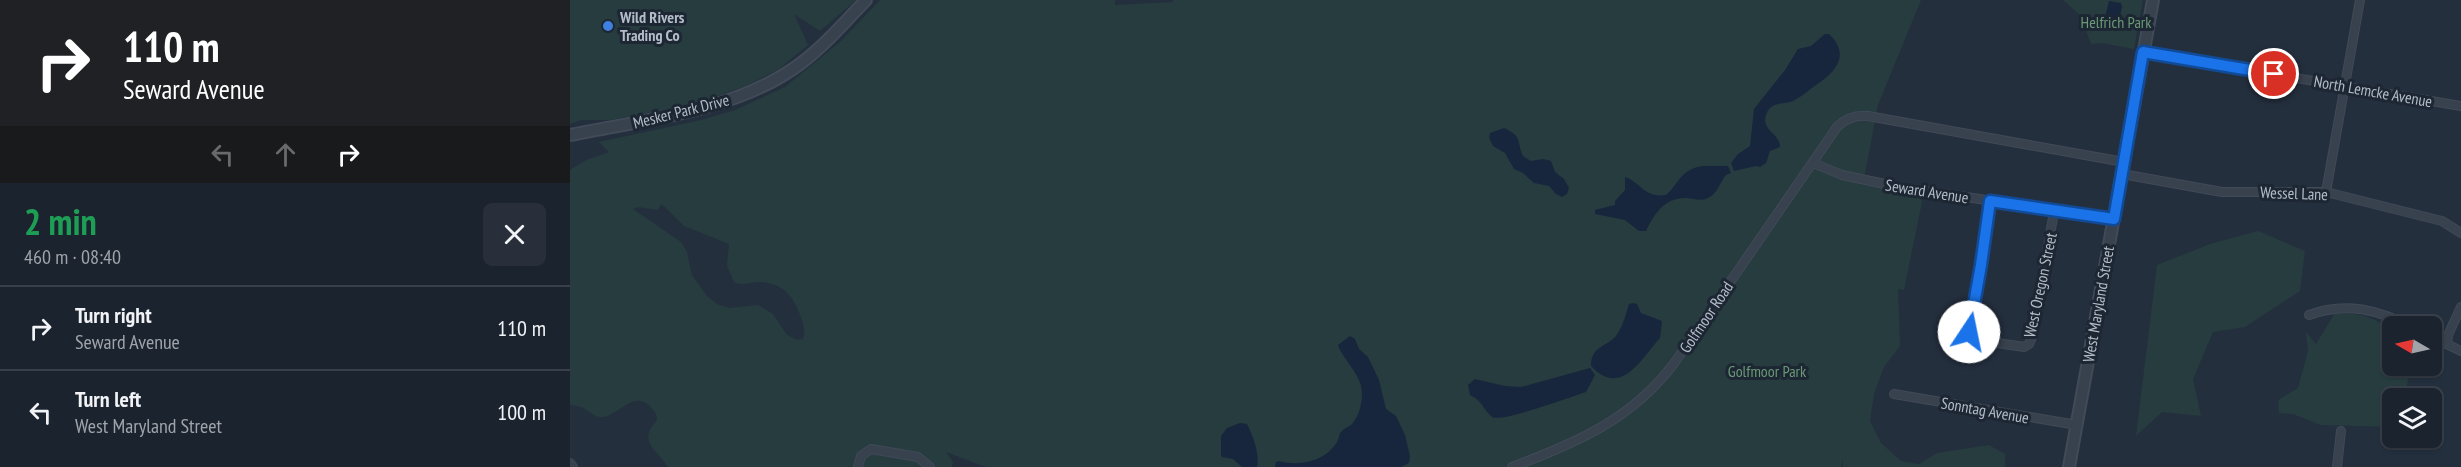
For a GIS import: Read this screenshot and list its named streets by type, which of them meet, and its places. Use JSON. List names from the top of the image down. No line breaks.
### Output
{"streets":{"street":["North Lemcke Avenue","Mesker Park Drive","Seward Avenue","Wessel Lane","West Oregon Street","West Maryland Street","Golfmoor Road","Sonntag Avenue"]},"crossings":[["North Lemcke Avenue","West Maryland Street"],["Seward Avenue","West Oregon Street"],["Seward Avenue","West Maryland Street"],["Seward Avenue","Golfmoor Road"],["Wessel Lane","West Maryland Street"],["West Maryland Street","Golfmoor Road"],["West Maryland Street","Sonntag Avenue"]],"parks":["Helfrich Park","Golfmoor Park"],"places":["Wild Rivers Trading Co"],"north":"left","page":{"turn":["110 m","Seward Avenue"],"heading":["2 min","460 m · 08:40"],"list":[{"name":"Turn right","note":"Seward Avenue","value":"110 m"},{"name":"Turn left","note":"West Maryland Street","value":"100 m"}]}}
